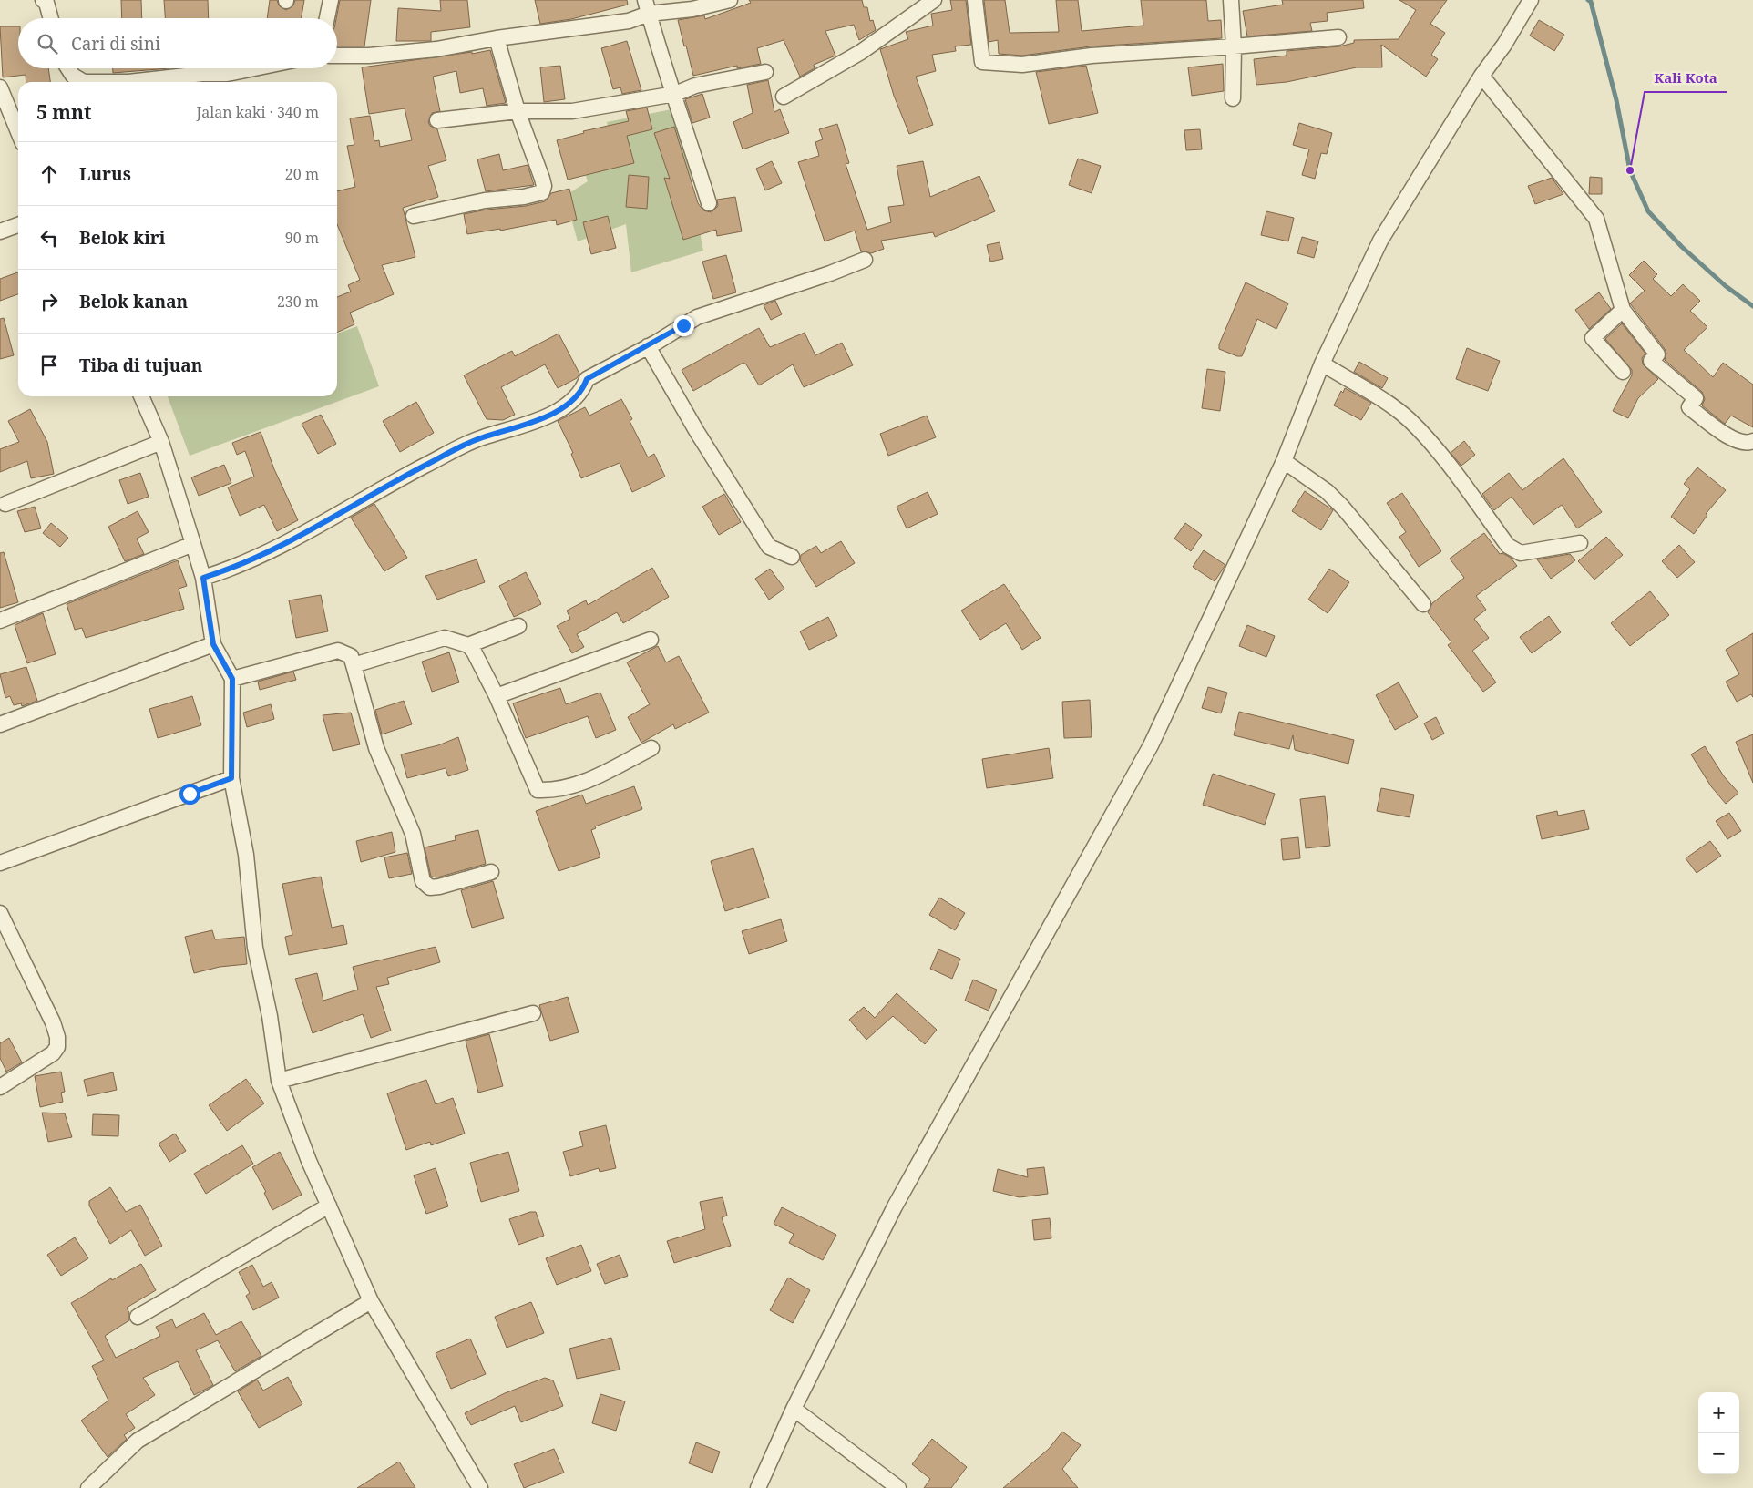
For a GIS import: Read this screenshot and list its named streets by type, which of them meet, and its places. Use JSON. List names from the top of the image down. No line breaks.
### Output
{"places":["Kali Kota"],"page":{"search":"Cari di sini","heading":["5 mnt","Jalan kaki · 340 m"],"list":[["Lurus","20 m"],["Belok kiri","90 m"],["Belok kanan","230 m"],"Tiba di tujuan"],"map_buttons":["+","−"]}}
